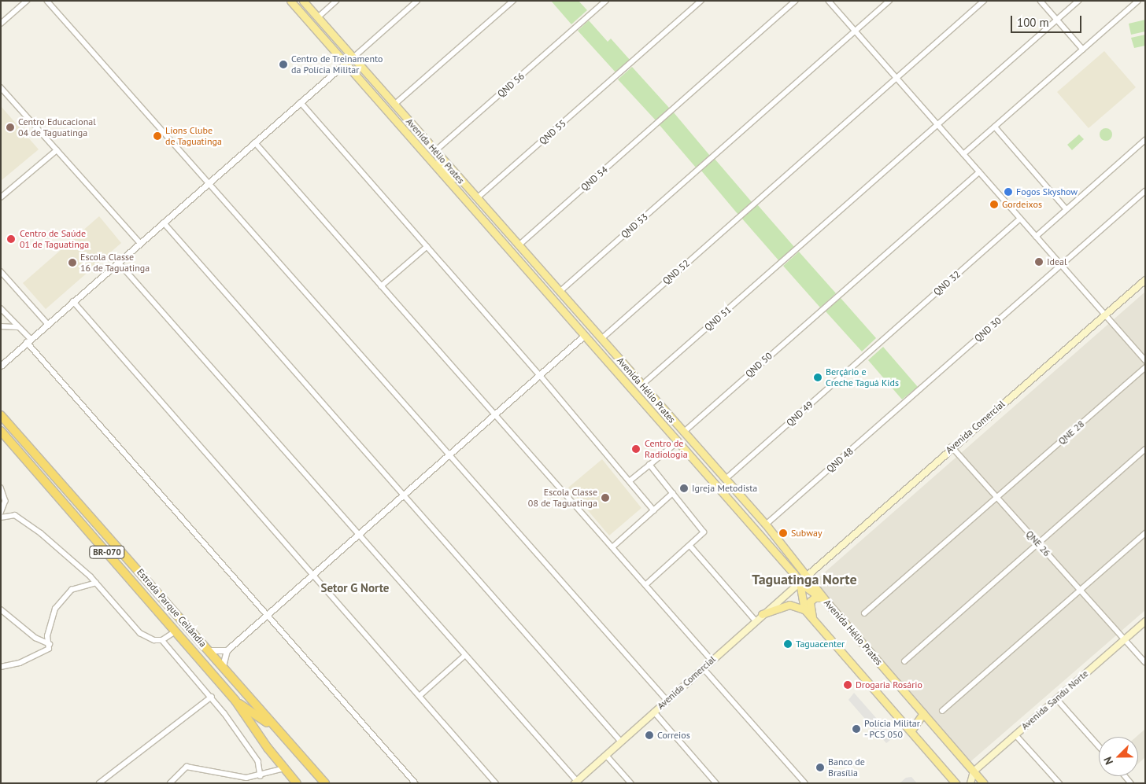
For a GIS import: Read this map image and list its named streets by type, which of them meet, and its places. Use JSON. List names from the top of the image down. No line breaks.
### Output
{"streets":{"highway":["BR-070","Estrada Parque Ceilândia"],"main road":["Avenida Hélio Prates","Avenida Comercial","Avenida Sandu Norte"],"street":["QND 56","QND 55","QND 54","QND 53","QND 52","QND 32","QND 51","QND 30","QND 50","QND 49","QNE 28","QND 48","QNE 26"]},"crossings":[["QND 56","Avenida Hélio Prates"],["QND 55","Avenida Hélio Prates"],["Avenida Hélio Prates","QND 54"],["Avenida Hélio Prates","QND 53"],["Avenida Hélio Prates","QND 52"],["Avenida Hélio Prates","QND 51"],["Avenida Hélio Prates","QND 50"],["Avenida Hélio Prates","QND 49"],["Avenida Hélio Prates","Avenida Comercial"],["Avenida Hélio Prates","QND 48"],["Avenida Hélio Prates","Avenida Sandu Norte"],["QND 32","QND 49"],["QND 30","QND 48"],["Avenida Comercial","QNE 26"],["QNE 28","QNE 26"],["QNE 26","Avenida Sandu Norte"]],"districts":["Taguatinga Norte","Setor G Norte"],"places":["Centro de Treinamento da Polícia Militar","Centro Educacional 04 de Taguatinga","Lions Clube de Taguatinga","Fogos Skyshow","Gordeixos","Centro de Saúde 01 de Taguatinga","Ideal","Escola Classe 16 de Taguatinga","Berçário e Creche Taguá Kids","Centro de Radiologia","Igreja Metodista","Escola Classe 08 de Taguatinga","Subway","Taguacenter","Drogaria Rosário","Polícia Militar - PCS 050","Correios","Banco de Brasília"],"scale_bar":"100 m","north":"bottom left"}
